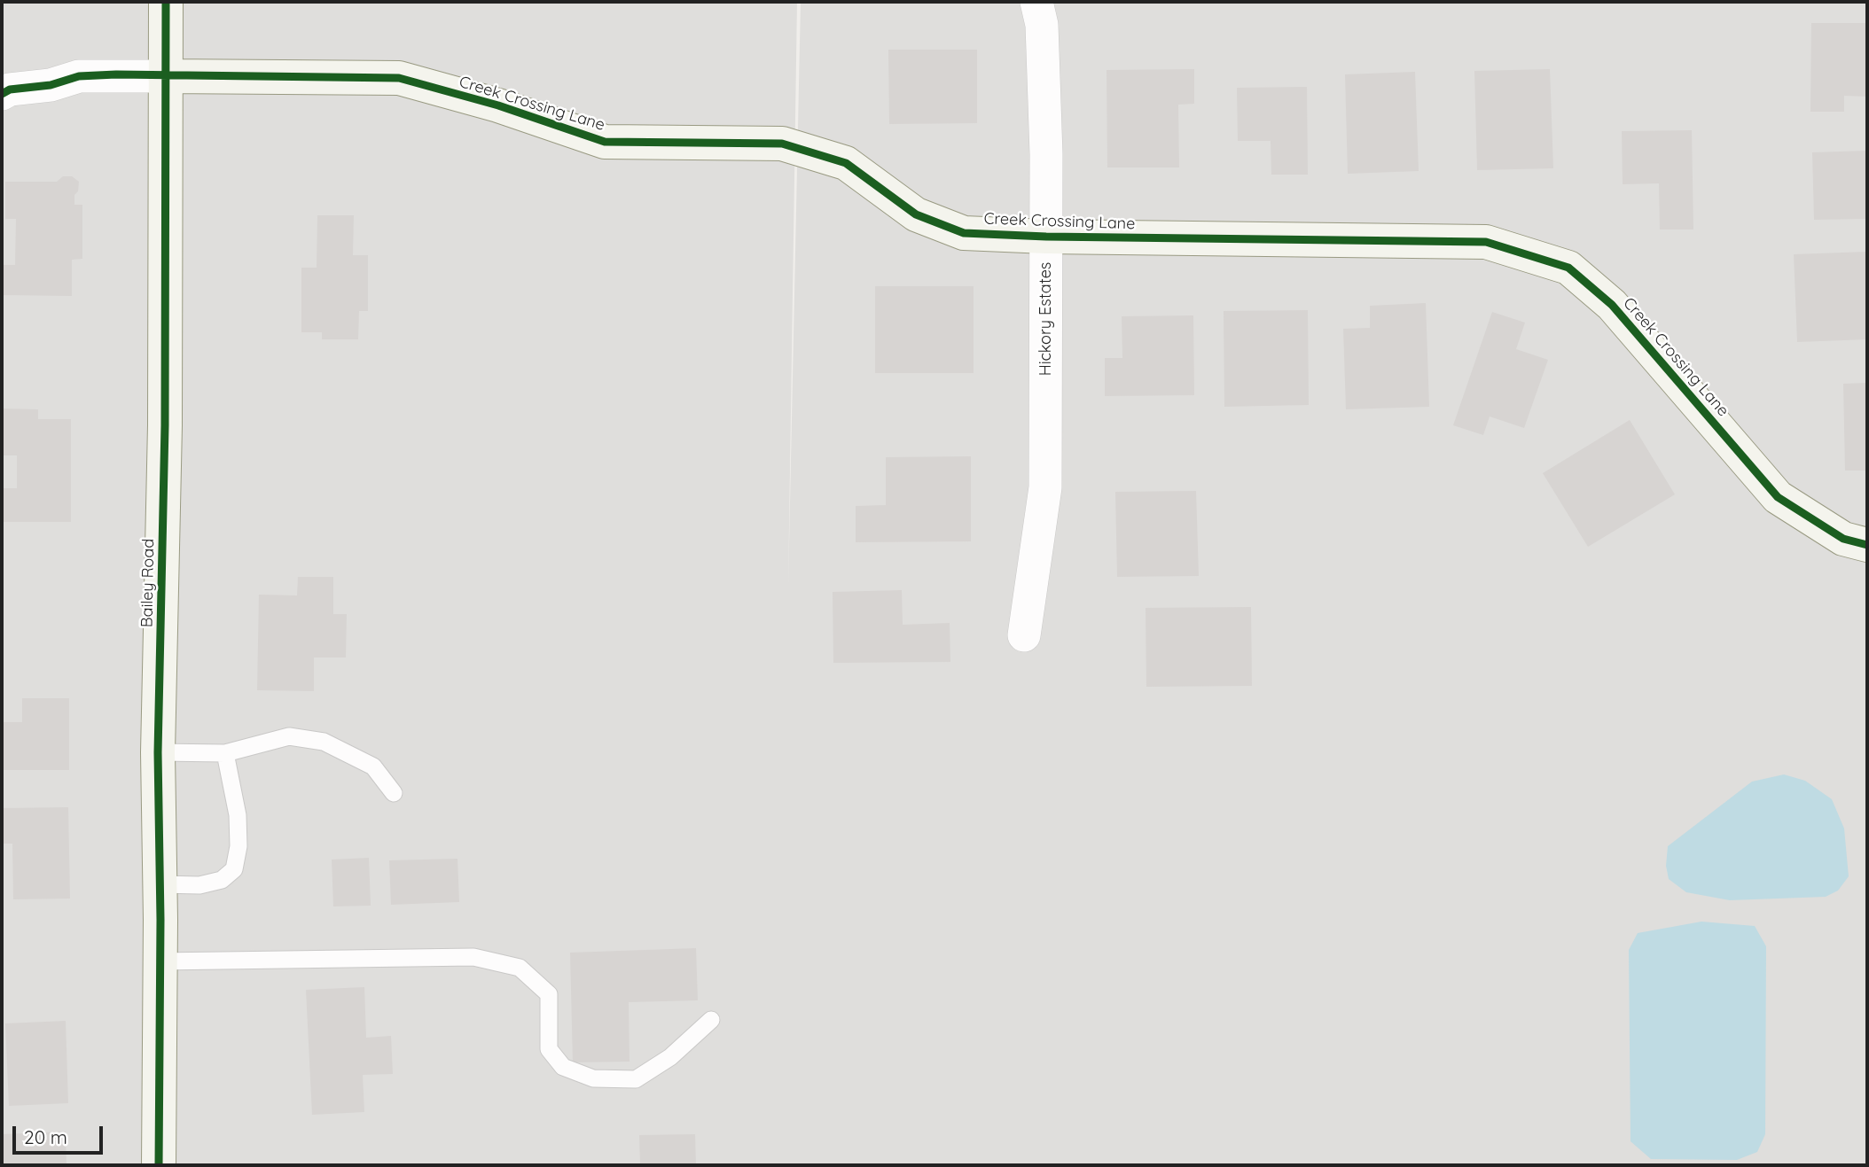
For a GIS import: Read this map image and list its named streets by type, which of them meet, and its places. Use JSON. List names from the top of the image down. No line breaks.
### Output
{"streets":{"street":["Creek Crossing Lane","Hickory Estates","Bailey Road"]},"crossings":[["Creek Crossing Lane","Hickory Estates"],["Creek Crossing Lane","Bailey Road"]],"scale_bar":"20 m"}
